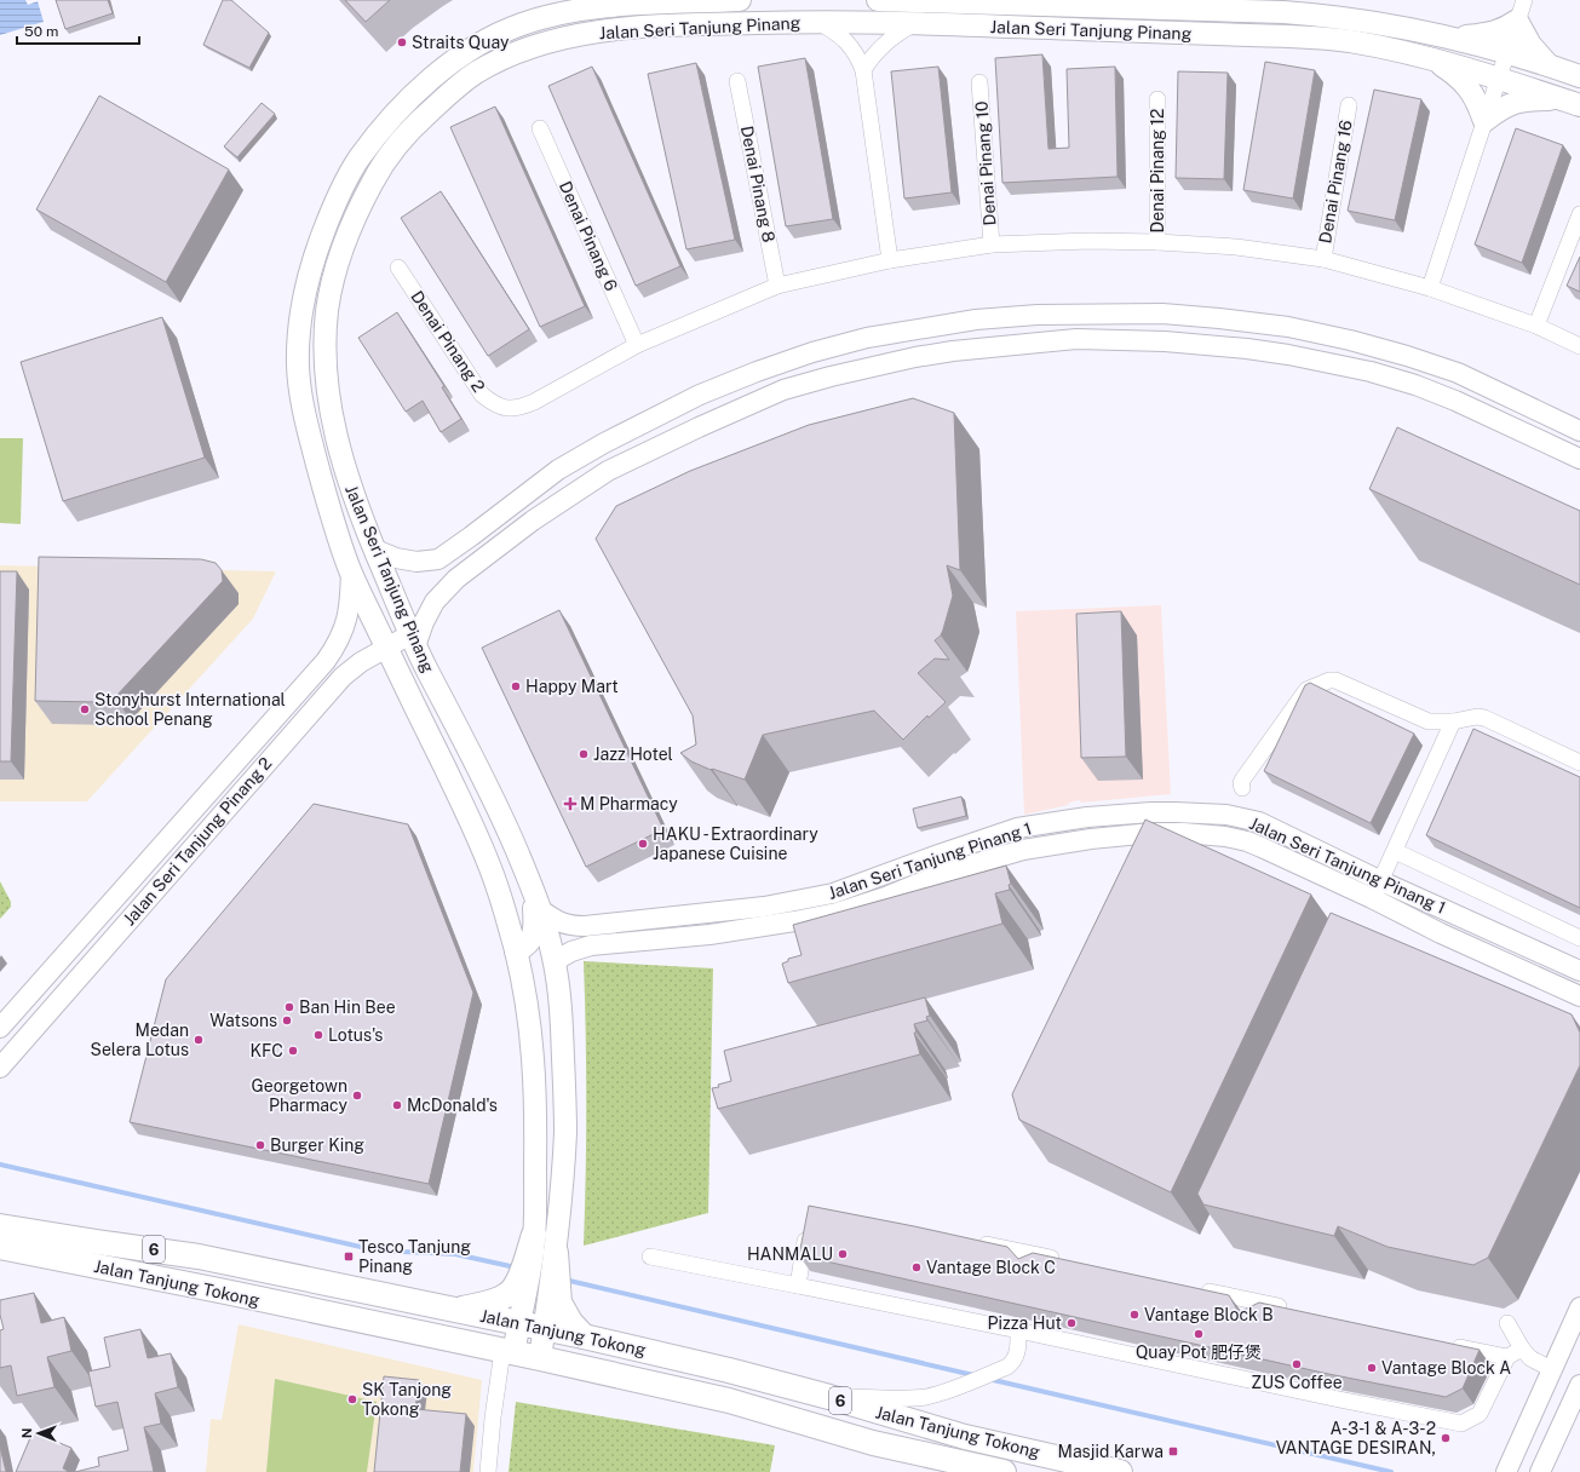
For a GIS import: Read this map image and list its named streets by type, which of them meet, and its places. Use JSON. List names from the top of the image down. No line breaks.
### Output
{"streets":{"main road":["Jalan Seri Tanjung Pinang","6","Jalan Tanjung Tokong"],"street":["Denai Pinang 10","Denai Pinang 12","Denai Pinang 16","Denai Pinang 8","Denai Pinang 6","Denai Pinang 2","Jalan Seri Tanjung Pinang 2","Jalan Seri Tanjung Pinang 1"]},"crossings":[["Jalan Seri Tanjung Pinang","Jalan Seri Tanjung Pinang 2"],["Jalan Seri Tanjung Pinang","Jalan Seri Tanjung Pinang 1"],["Denai Pinang 6","Denai Pinang 2"]],"places":{"other":["Straits Quay","Happy Mart","Stonyhurst International School Penang","Jazz Hotel","HAKU - Extraordinary Japanese Cuisine","Ban Hin Bee","Watsons","Lotus's","Medan Selera Lotus","KFC","Georgetown Pharmacy","McDonald's","Burger King","HANMALU","Vantage Block C","Vantage Block B","Pizza Hut","Quay Pot 肥仔煲","ZUS Coffee","Vantage Block A","SK Tanjong Tokong","A-3-1 & A-3-2 VANTAGE DESIRAN,"],"health":["M Pharmacy"],"transit":["Tesco Tanjung Pinang","Masjid Karwa"]},"scale_bar":"50 m","north":"left"}
